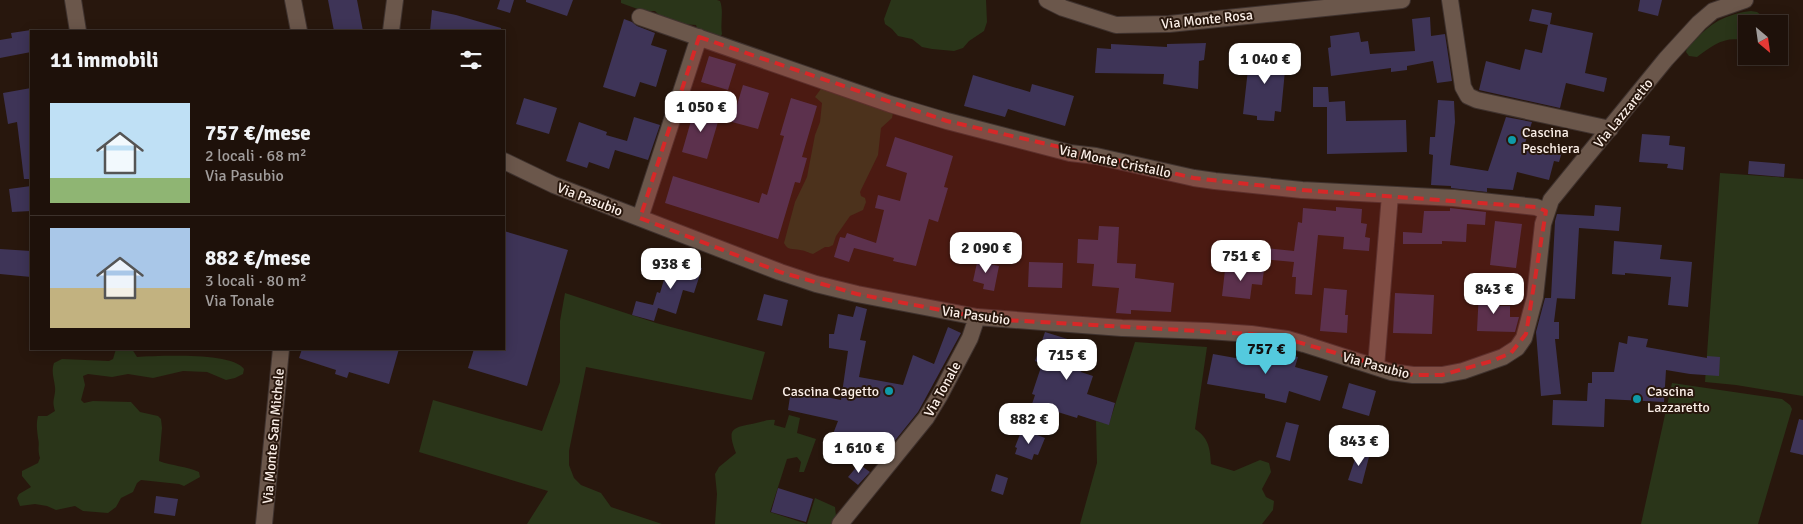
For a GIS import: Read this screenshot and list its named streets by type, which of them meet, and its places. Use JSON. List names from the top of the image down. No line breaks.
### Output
{"streets":{"street":["Via Monte Rosa","Via Lazzaretto","Via Monte Cristallo","Via Pasubio","Via Tonale","Via Monte San Michele"]},"crossings":[["Via Lazzaretto","Via Monte Cristallo"],["Via Lazzaretto","Via Pasubio"],["Via Pasubio","Via Tonale"]],"places":["Cascina Peschiera","Cascina Cagetto","Cascina Lazzaretto"],"north":"bottom right","page":{"heading":"11 immobili","price":["1 040 €","1 050 €","2 090 €","751 €","938 €","843 €","757 €","715 €","882 €","843 €","1 610 €"],"list":[{"name":"757 €/mese","note":"2 locali · 68 m² · Via Pasubio"},{"name":"882 €/mese","note":"3 locali · 80 m² · Via Tonale"}]}}
